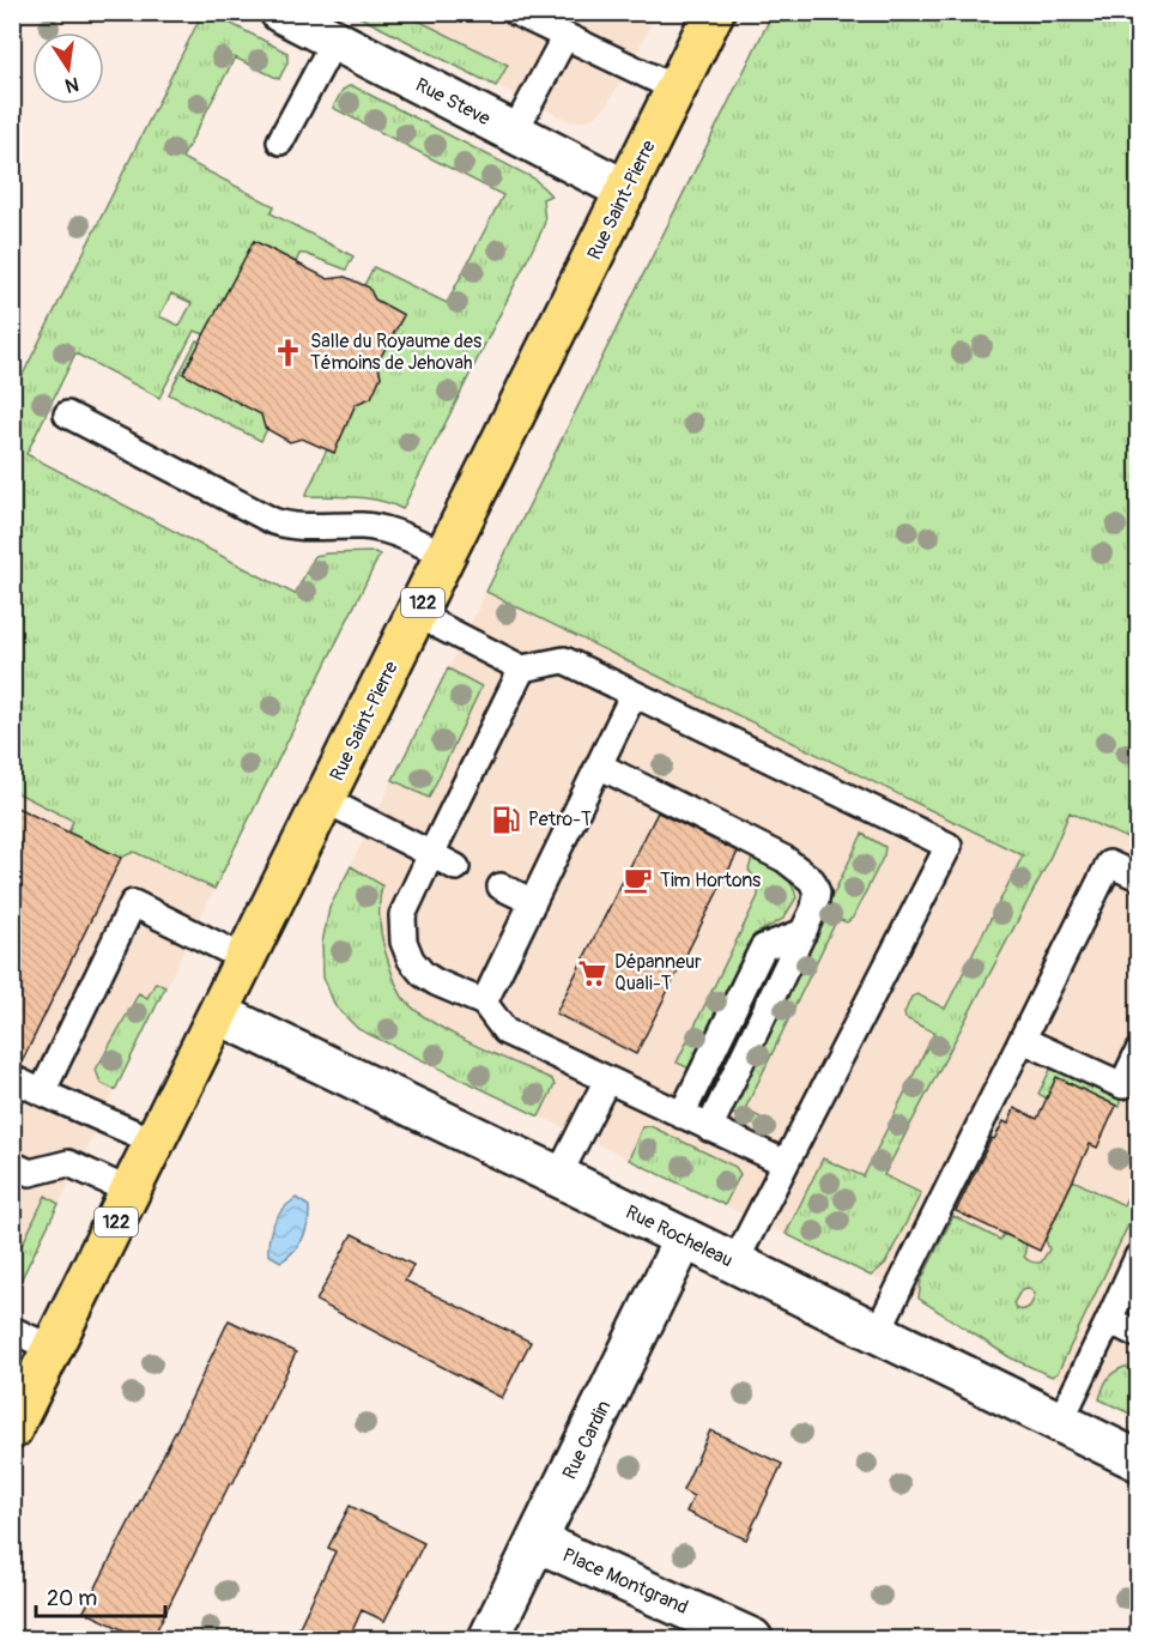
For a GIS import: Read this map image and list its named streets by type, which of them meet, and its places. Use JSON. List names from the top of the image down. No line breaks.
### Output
{"streets":{"main road":["Rue Saint-Pierre","122"],"street":["Rue Steve","Rue Rocheleau","Rue Cardin","Place Montgrand"]},"crossings":[["Rue Steve","Rue Saint-Pierre"],["Rue Saint-Pierre","Rue Rocheleau"],["Rue Rocheleau","Rue Cardin"],["Rue Cardin","Place Montgrand"]],"places":{"church":["Salle du Royaume des Témoins de Jehovah"],"fuel station":["Petro-T"],"cafe":["Tim Hortons"],"supermarket":["Dépanneur Quali-T"]},"scale_bar":"20 m","north":"bottom"}
